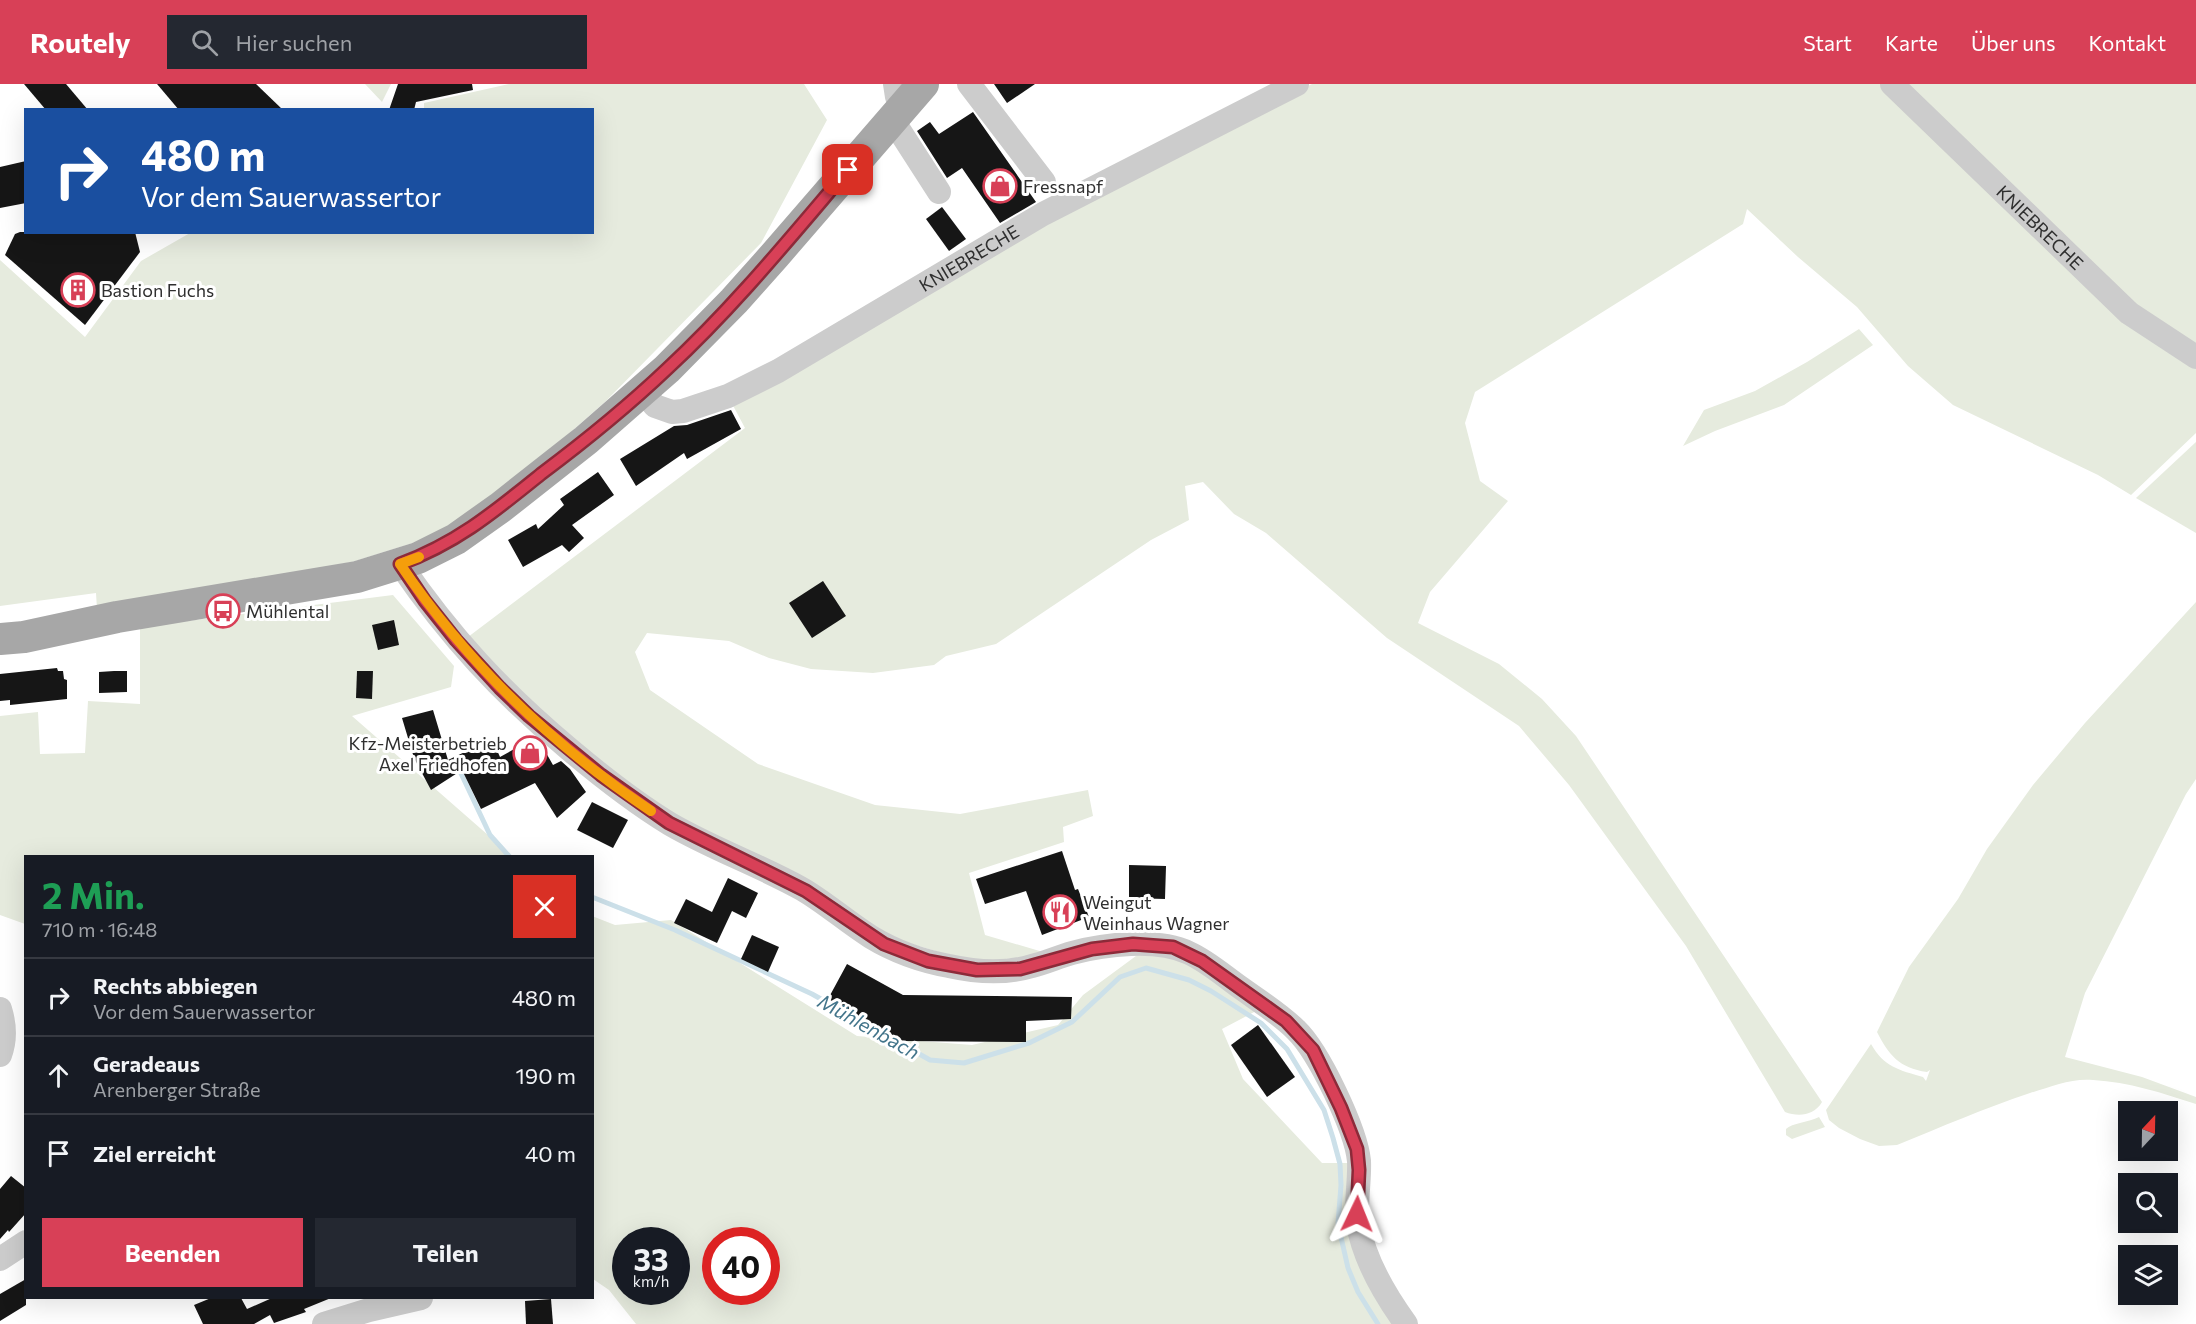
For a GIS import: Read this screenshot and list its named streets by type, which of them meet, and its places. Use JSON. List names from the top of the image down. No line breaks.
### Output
{"streets":{"street":["KNIEBRECHE"]},"water":["Mühlenbach"],"places":{"shop":["Fressnapf","Kfz-Meisterbetrieb Axel Friedhofen"],"building":["Bastion Fuchs"],"bus stop":["Mühlental"],"restaurant":["Weingut Weinhaus Wagner"]},"north":"top","page":{"header":"Routely","search":"Hier suchen","nav":["Start","Karte","Über uns","Kontakt"],"turn":["480 m","Vor dem Sauerwassertor"],"heading":["2 Min.","710 m · 16:48"],"list":[{"name":"Rechts abbiegen","note":"Vor dem Sauerwassertor","value":"480 m"},{"name":"Geradeaus","note":"Arenberger Straße","value":"190 m"},{"name":"Ziel erreicht","value":"40 m"}],"buttons":["Beenden","Teilen"],"speed":"33 km/h","limit":"40"}}
